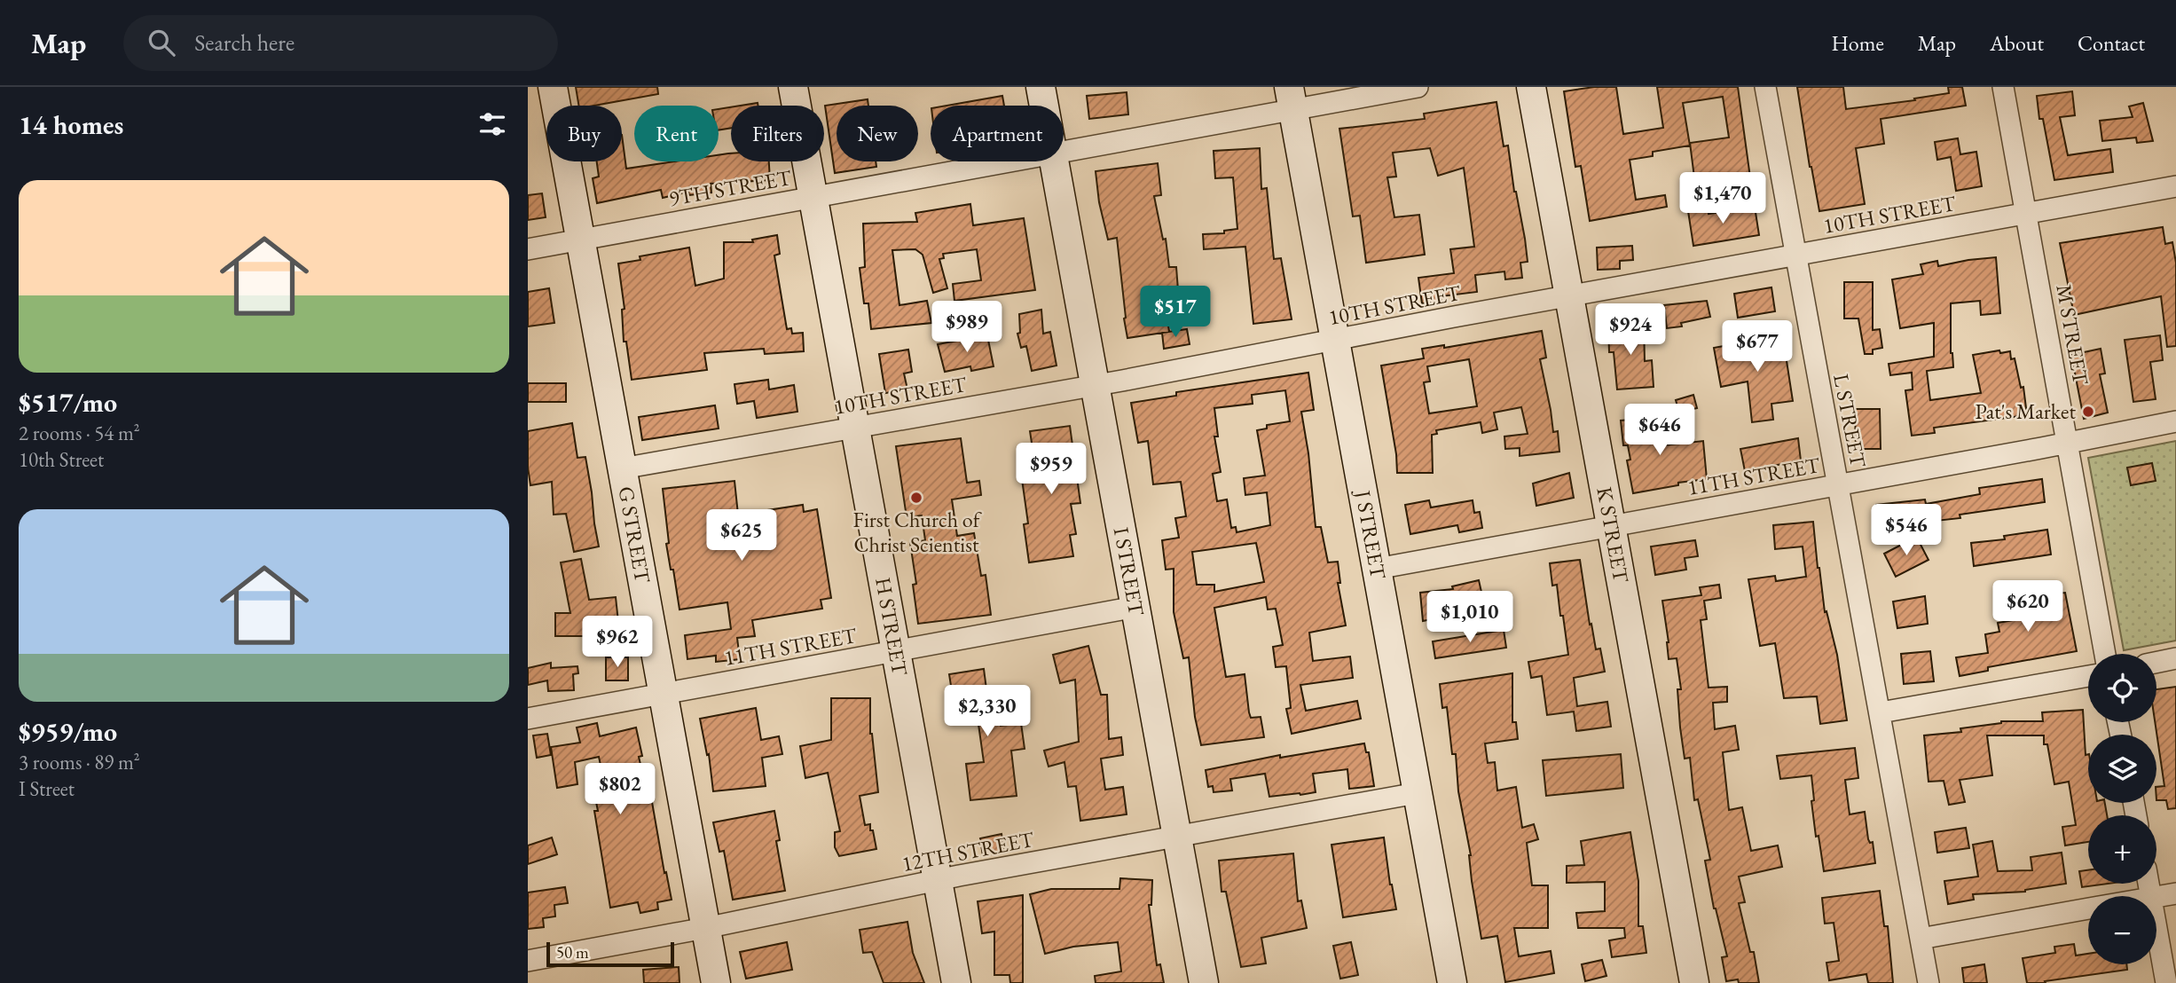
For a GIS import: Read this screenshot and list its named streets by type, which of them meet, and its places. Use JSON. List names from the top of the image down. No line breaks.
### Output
{"streets":{"street":["9TH STREET","10TH STREET","M STREET","L STREET","11TH STREET","G STREET","J STREET","K STREET","I STREET","H STREET","12TH STREET"]},"crossings":[["9TH STREET","G STREET"],["9TH STREET","J STREET"],["9TH STREET","H STREET"],["10TH STREET","M STREET"],["10TH STREET","L STREET"],["10TH STREET","G STREET"],["10TH STREET","J STREET"],["10TH STREET","K STREET"],["10TH STREET","I STREET"],["10TH STREET","H STREET"],["M STREET","11TH STREET"],["L STREET","11TH STREET"],["11TH STREET","G STREET"],["11TH STREET","J STREET"],["11TH STREET","K STREET"],["11TH STREET","I STREET"],["11TH STREET","H STREET"],["G STREET","12TH STREET"],["J STREET","12TH STREET"],["I STREET","12TH STREET"],["H STREET","12TH STREET"]],"places":["Pat's Market","First Church of Christ Scientist"],"scale_bar":"50 m","page":{"header":"Map","search":"Search here","nav":["Home","Map","About","Contact"],"heading":"14 homes","chip":["Buy","Rent","Filters","New","Apartment"],"list":[{"name":"$517/mo","note":"2 rooms · 54 m² · 10th Street"},{"name":"$959/mo","note":"3 rooms · 89 m² · I Street"}],"price":["$1,470","$517","$989","$924","$677","$646","$959","$546","$625","$620","$1,010","$962","$2,330","$802"],"map_buttons":["+","−"],"scale":"50 m"}}
